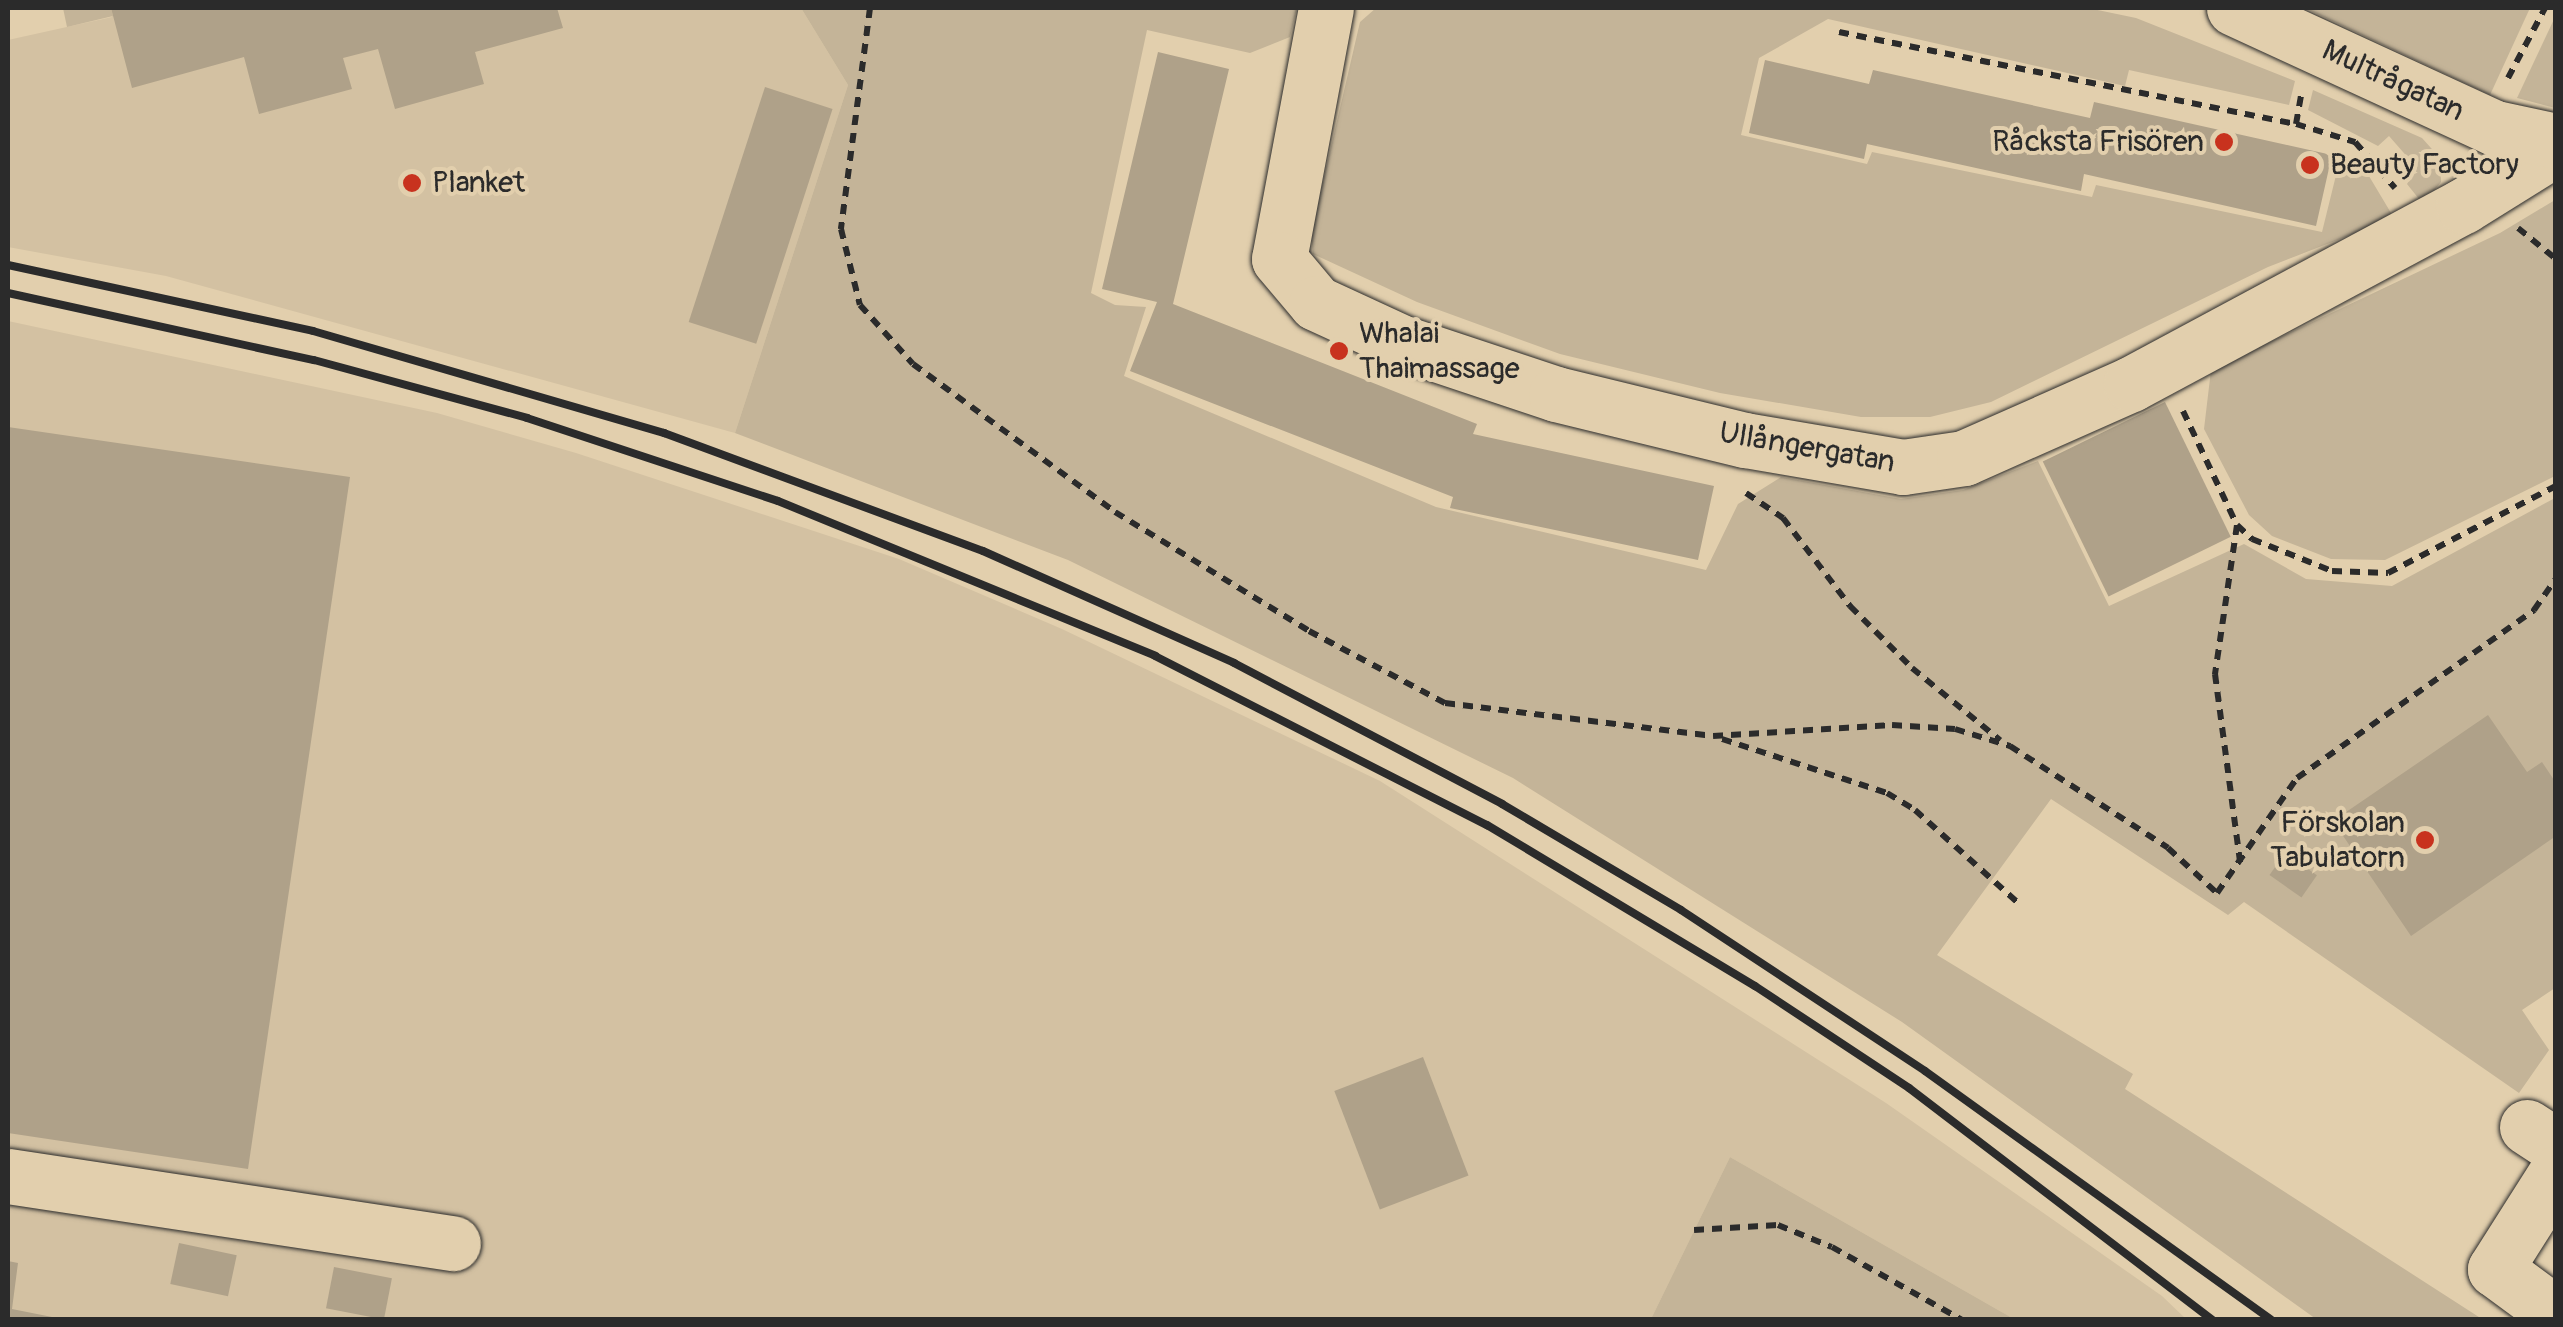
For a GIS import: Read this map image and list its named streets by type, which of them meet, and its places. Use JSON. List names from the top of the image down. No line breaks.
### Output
{"streets":{"street":["Multrågatan","Ullångergatan"]},"crossings":[["Multrågatan","Ullångergatan"]],"places":["Råcksta Frisören","Beauty Factory","Planket","Whalai Thaimassage","Förskolan Tabulatorn"]}
